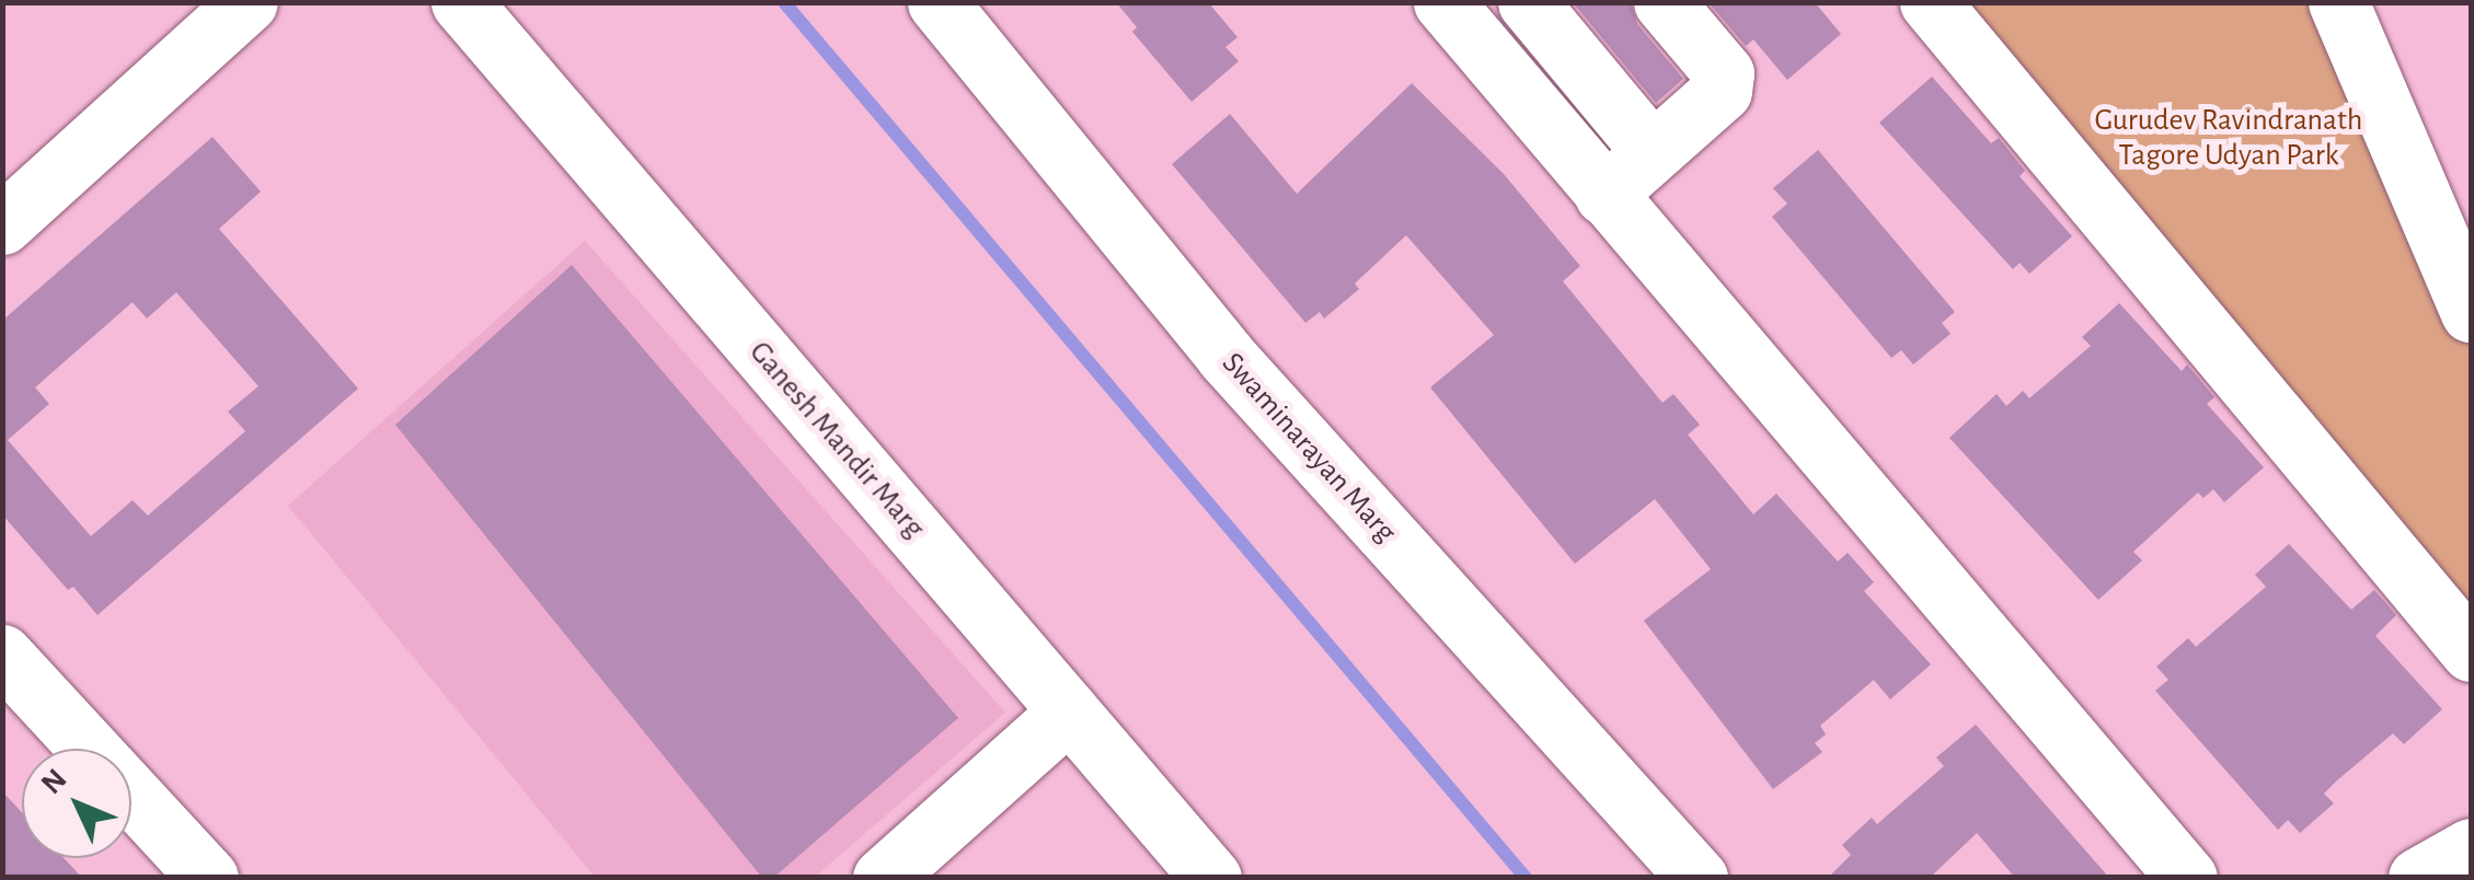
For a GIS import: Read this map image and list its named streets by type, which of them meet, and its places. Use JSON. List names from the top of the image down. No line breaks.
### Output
{"streets":{"street":["Ganesh Mandir Marg","Swaminarayan Marg"]},"parks":["Gurudev Ravindranath Tagore Udyan Park"],"north":"top left"}
